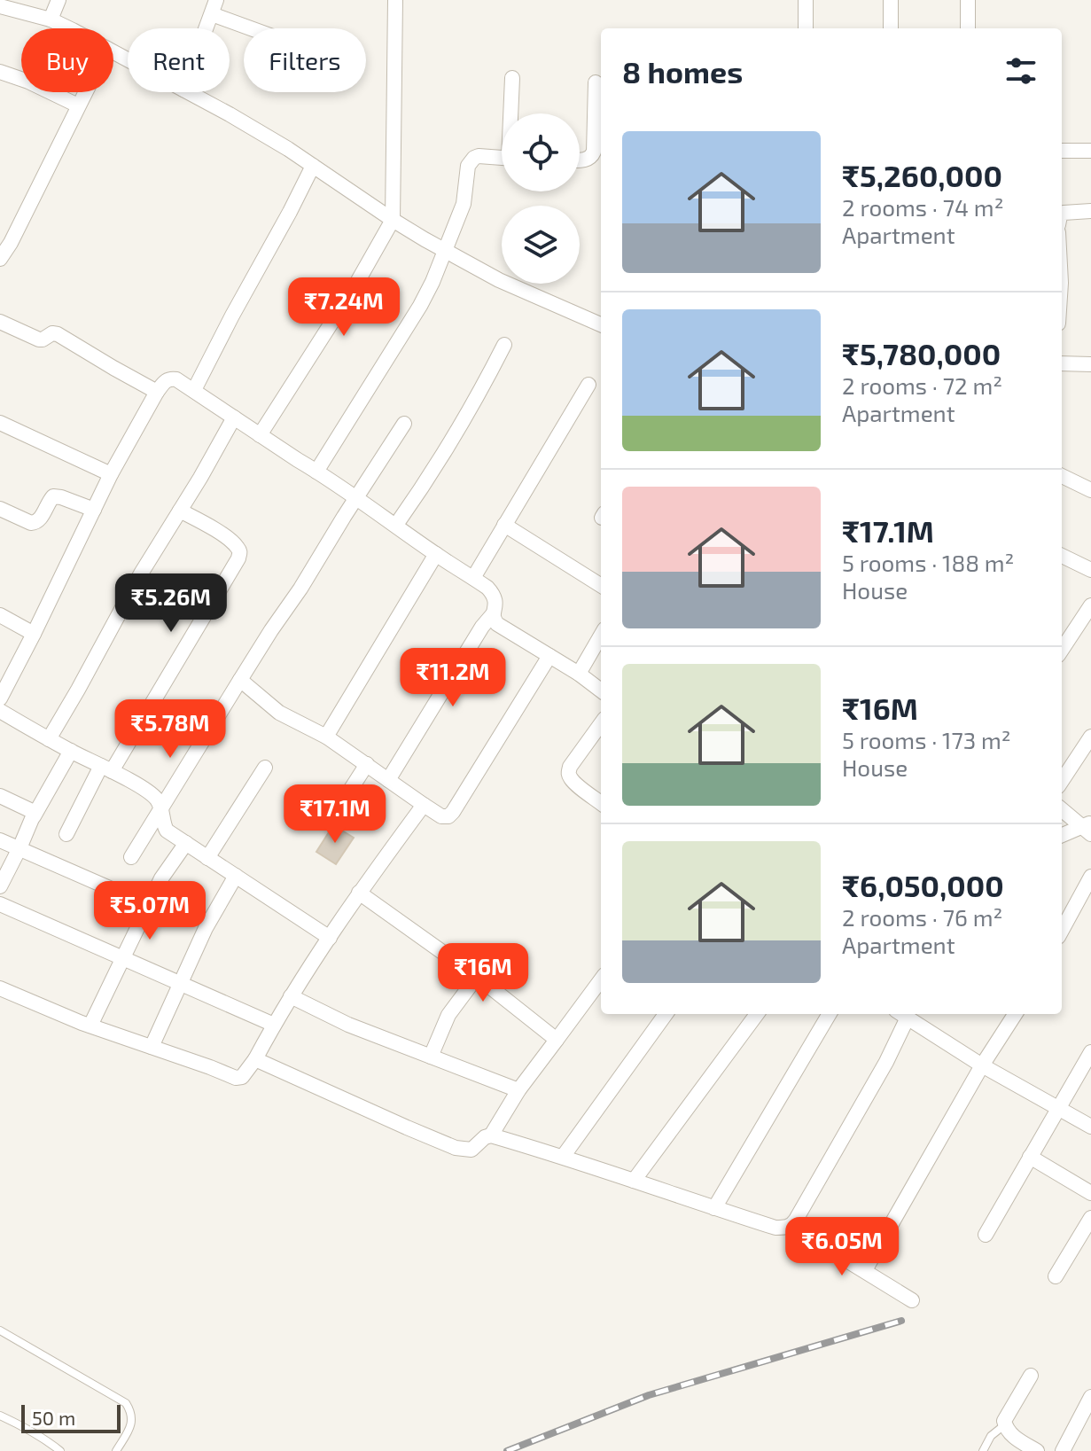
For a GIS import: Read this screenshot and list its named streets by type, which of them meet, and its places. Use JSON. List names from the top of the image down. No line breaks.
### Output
{"scale_bar":"50 m","page":{"chip":["Buy","Rent","Filters"],"heading":"8 homes","list":[{"name":"₹5,260,000","note":"2 rooms · 74 m² · Apartment"},{"name":"₹5,780,000","note":"2 rooms · 72 m² · Apartment"},{"name":"₹17.1M","note":"5 rooms · 188 m² · House"},{"name":"₹16M","note":"5 rooms · 173 m² · House"},{"name":"₹6,050,000","note":"2 rooms · 76 m² · Apartment"}],"price":["₹7.24M","₹5.26M","₹11.2M","₹5.78M","₹17.1M","₹5.07M","₹16M","₹6.05M"],"scale":"50 m"}}
